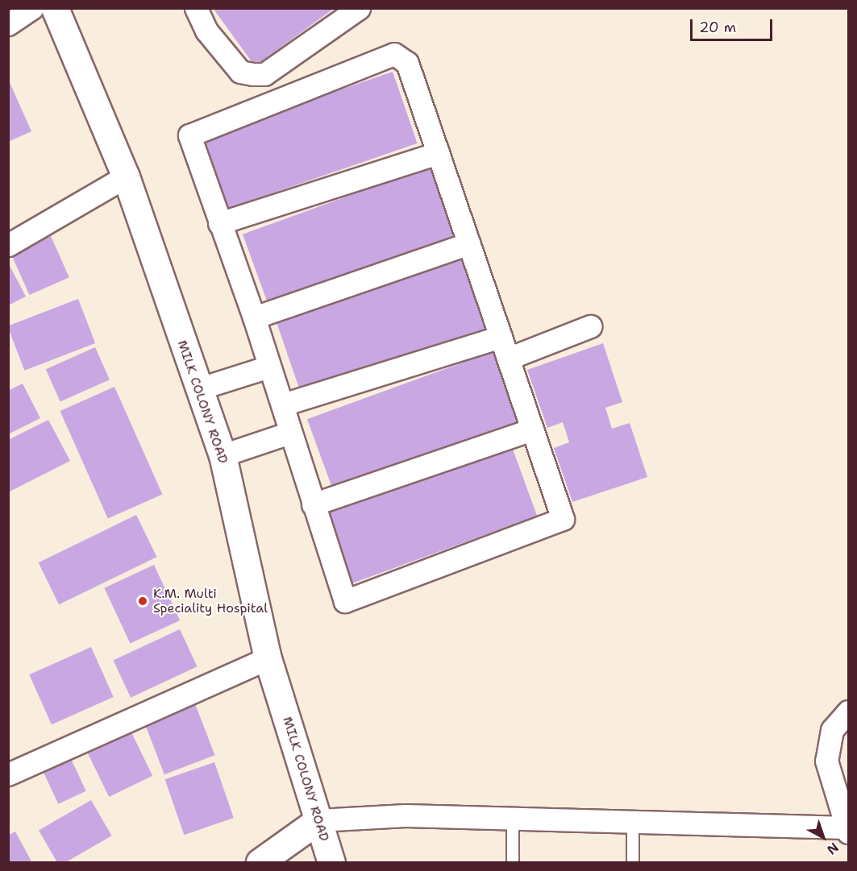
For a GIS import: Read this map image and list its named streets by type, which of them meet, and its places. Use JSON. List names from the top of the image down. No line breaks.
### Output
{"streets":{"main road":["MILK COLONY ROAD"]},"places":["K.M. Multi Speciality Hospital"],"scale_bar":"20 m","north":"bottom right"}
